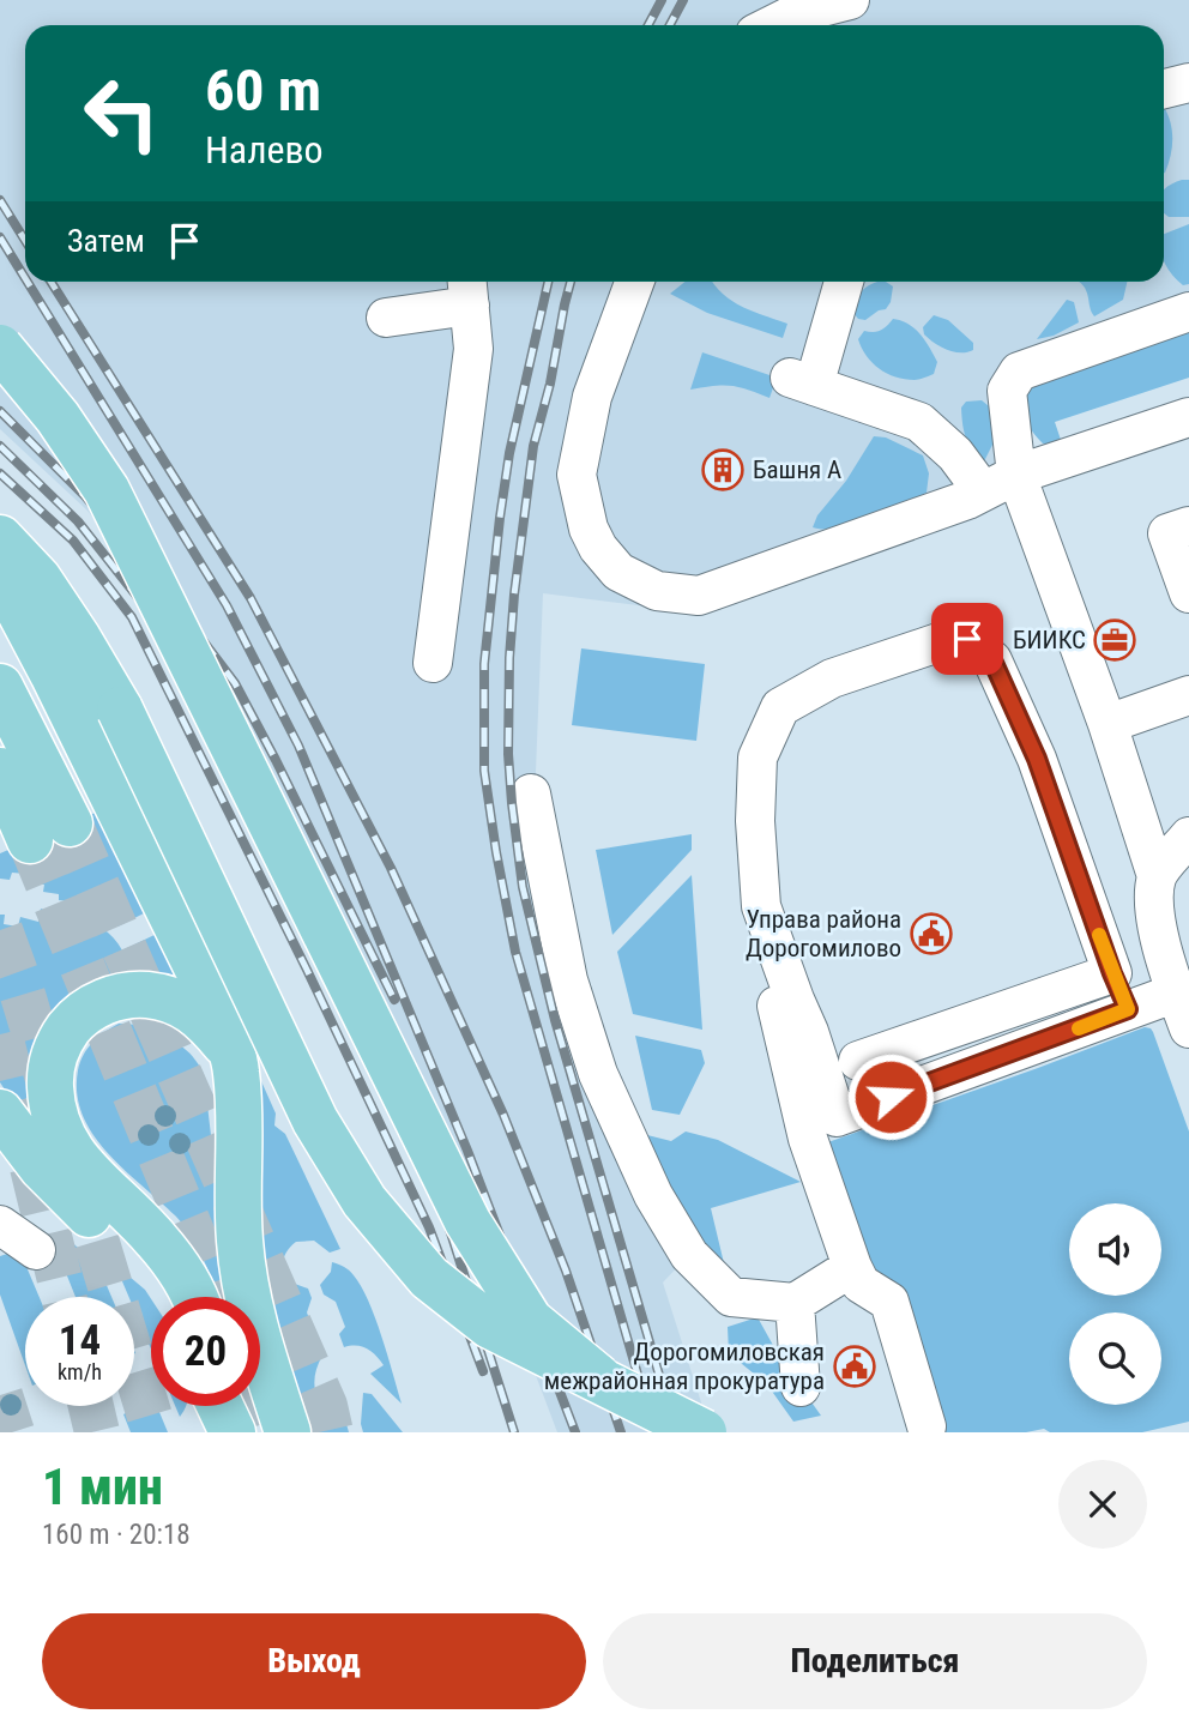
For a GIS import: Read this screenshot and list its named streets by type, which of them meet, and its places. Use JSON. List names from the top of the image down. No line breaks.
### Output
{"places":{"building":["Башня А"],"office":["БИИКС"],"public building":["Управа района Дорогомилово","Дорогомиловская межрайонная прокуратура"]},"page":{"turn":["60 m","Налево"],"then":"Затем","speed":"14 km/h","limit":"20","heading":["1 мин","160 m · 20:18"],"buttons":["Выход","Поделиться"]}}
